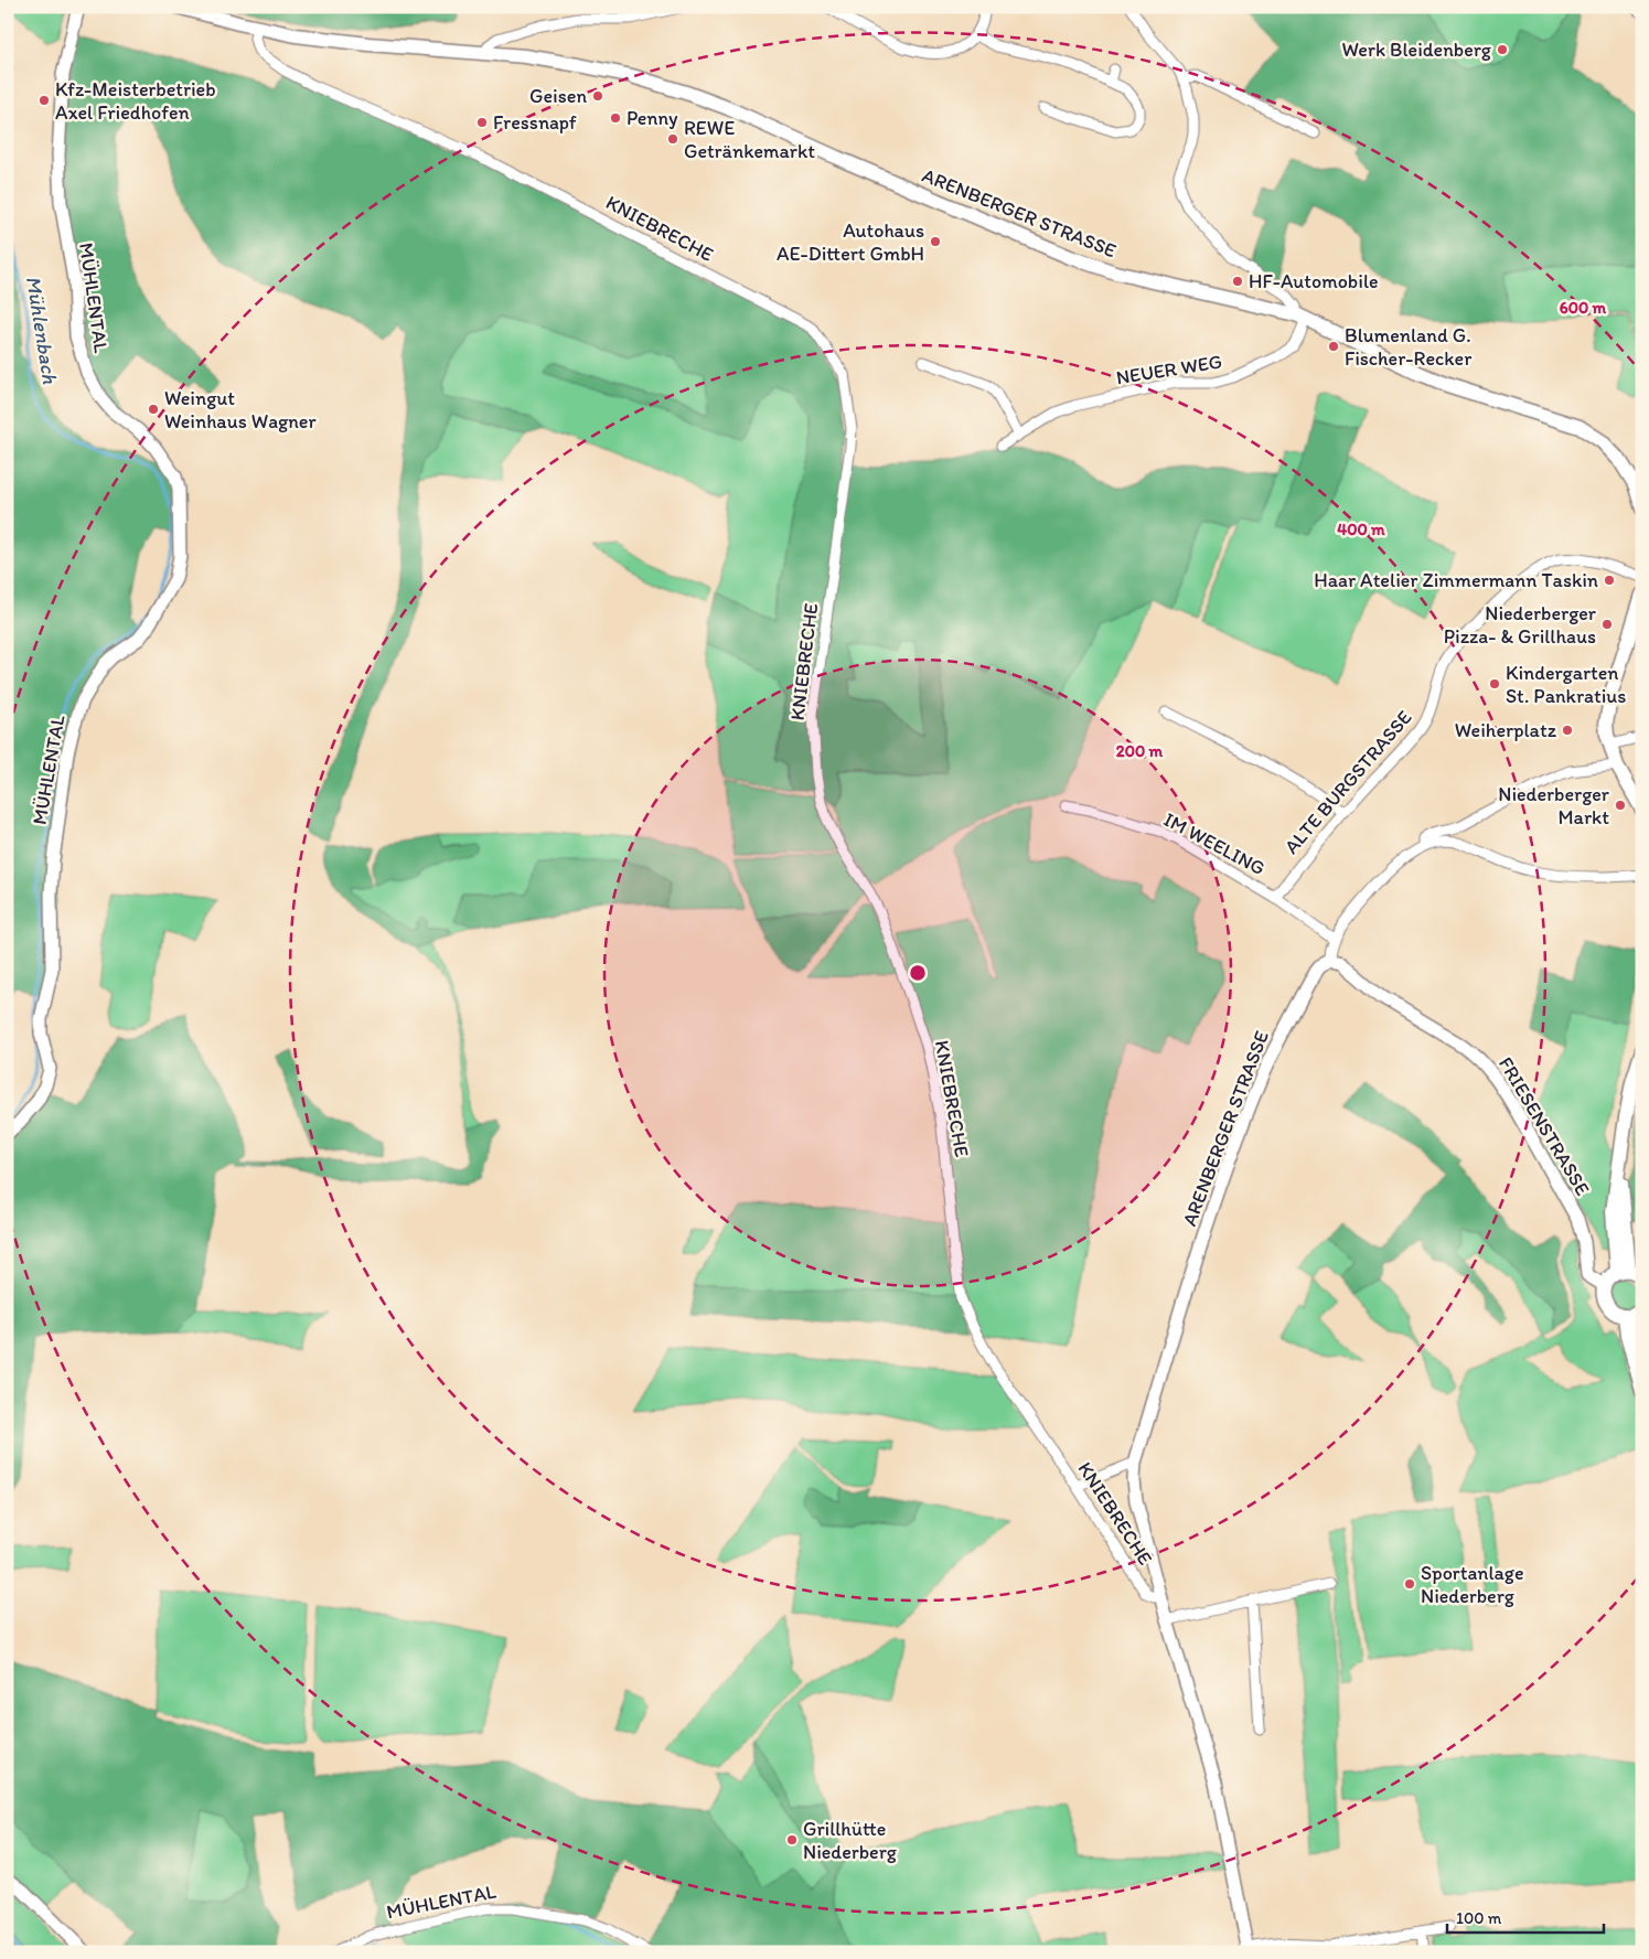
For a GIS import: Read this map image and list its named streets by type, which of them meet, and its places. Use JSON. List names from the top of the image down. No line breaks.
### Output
{"streets":{"main road":["ARENBERGER STRASSE"],"street":["KNIEBRECHE","MÜHLENTAL","NEUER WEG","ALTE BURGSTRASSE","IM WEELING","FRIESENSTRASSE"]},"crossings":[["ARENBERGER STRASSE","KNIEBRECHE"],["ARENBERGER STRASSE","NEUER WEG"],["ARENBERGER STRASSE","FRIESENSTRASSE"],["ALTE BURGSTRASSE","IM WEELING"]],"water":["Mühlenbach"],"places":["Werk Bleidenberg","Geisen","Kfz-Meisterbetrieb Axel Friedhofen","Penny","Fressnapf","REWE Getränkemarkt","Autohaus AE-Dittert GmbH","HF-Automobile","Blumenland G. Fischer-Recker","Weingut Weinhaus Wagner","Haar Atelier Zimmermann Taskin","Niederberger Pizza- & Grillhaus","Kindergarten St. Pankratius","Weiherplatz","Niederberger Markt","Sportanlage Niederberg","Grillhütte Niederberg"],"scale_bar":"100 m","rings":["600 m","400 m","200 m"]}
